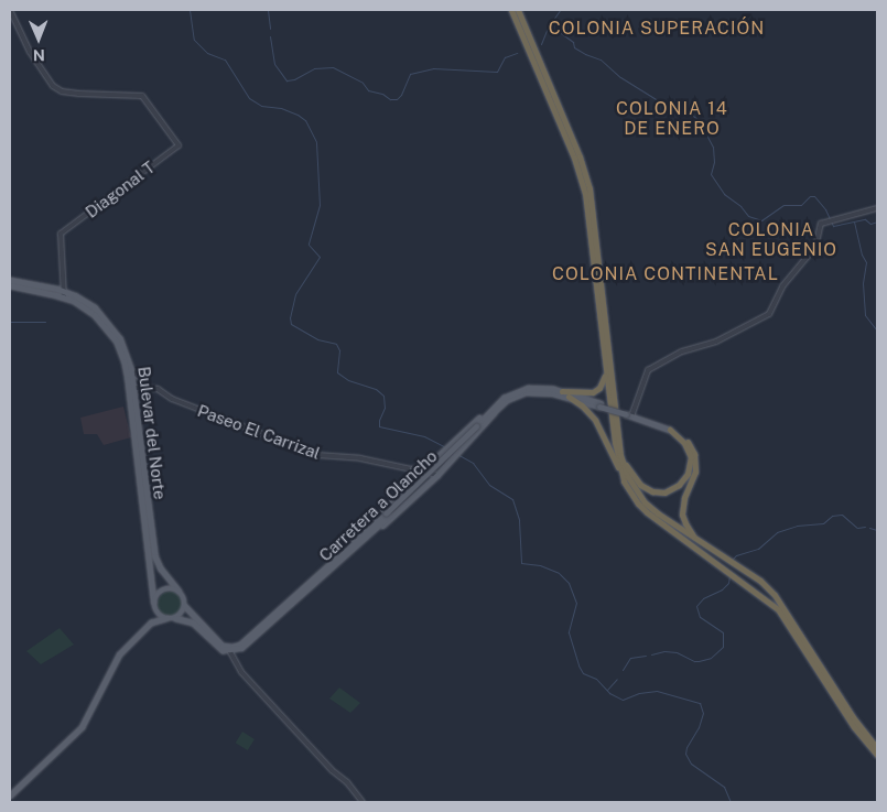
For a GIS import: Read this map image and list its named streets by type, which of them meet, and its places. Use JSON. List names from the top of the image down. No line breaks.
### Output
{"streets":{"main road":["Bulevar del Norte","Carretera a Olancho"],"street":["Diagonal T","Paseo El Carrizal"]},"crossings":[["Diagonal T","Bulevar del Norte"],["Paseo El Carrizal","Bulevar del Norte"],["Bulevar del Norte","Carretera a Olancho"]],"districts":["COLONIA SUPERACIÓN","COLONIA 14 DE ENERO","COLONIA SAN EUGENIO","COLONIA CONTINENTAL"],"north":"bottom"}
